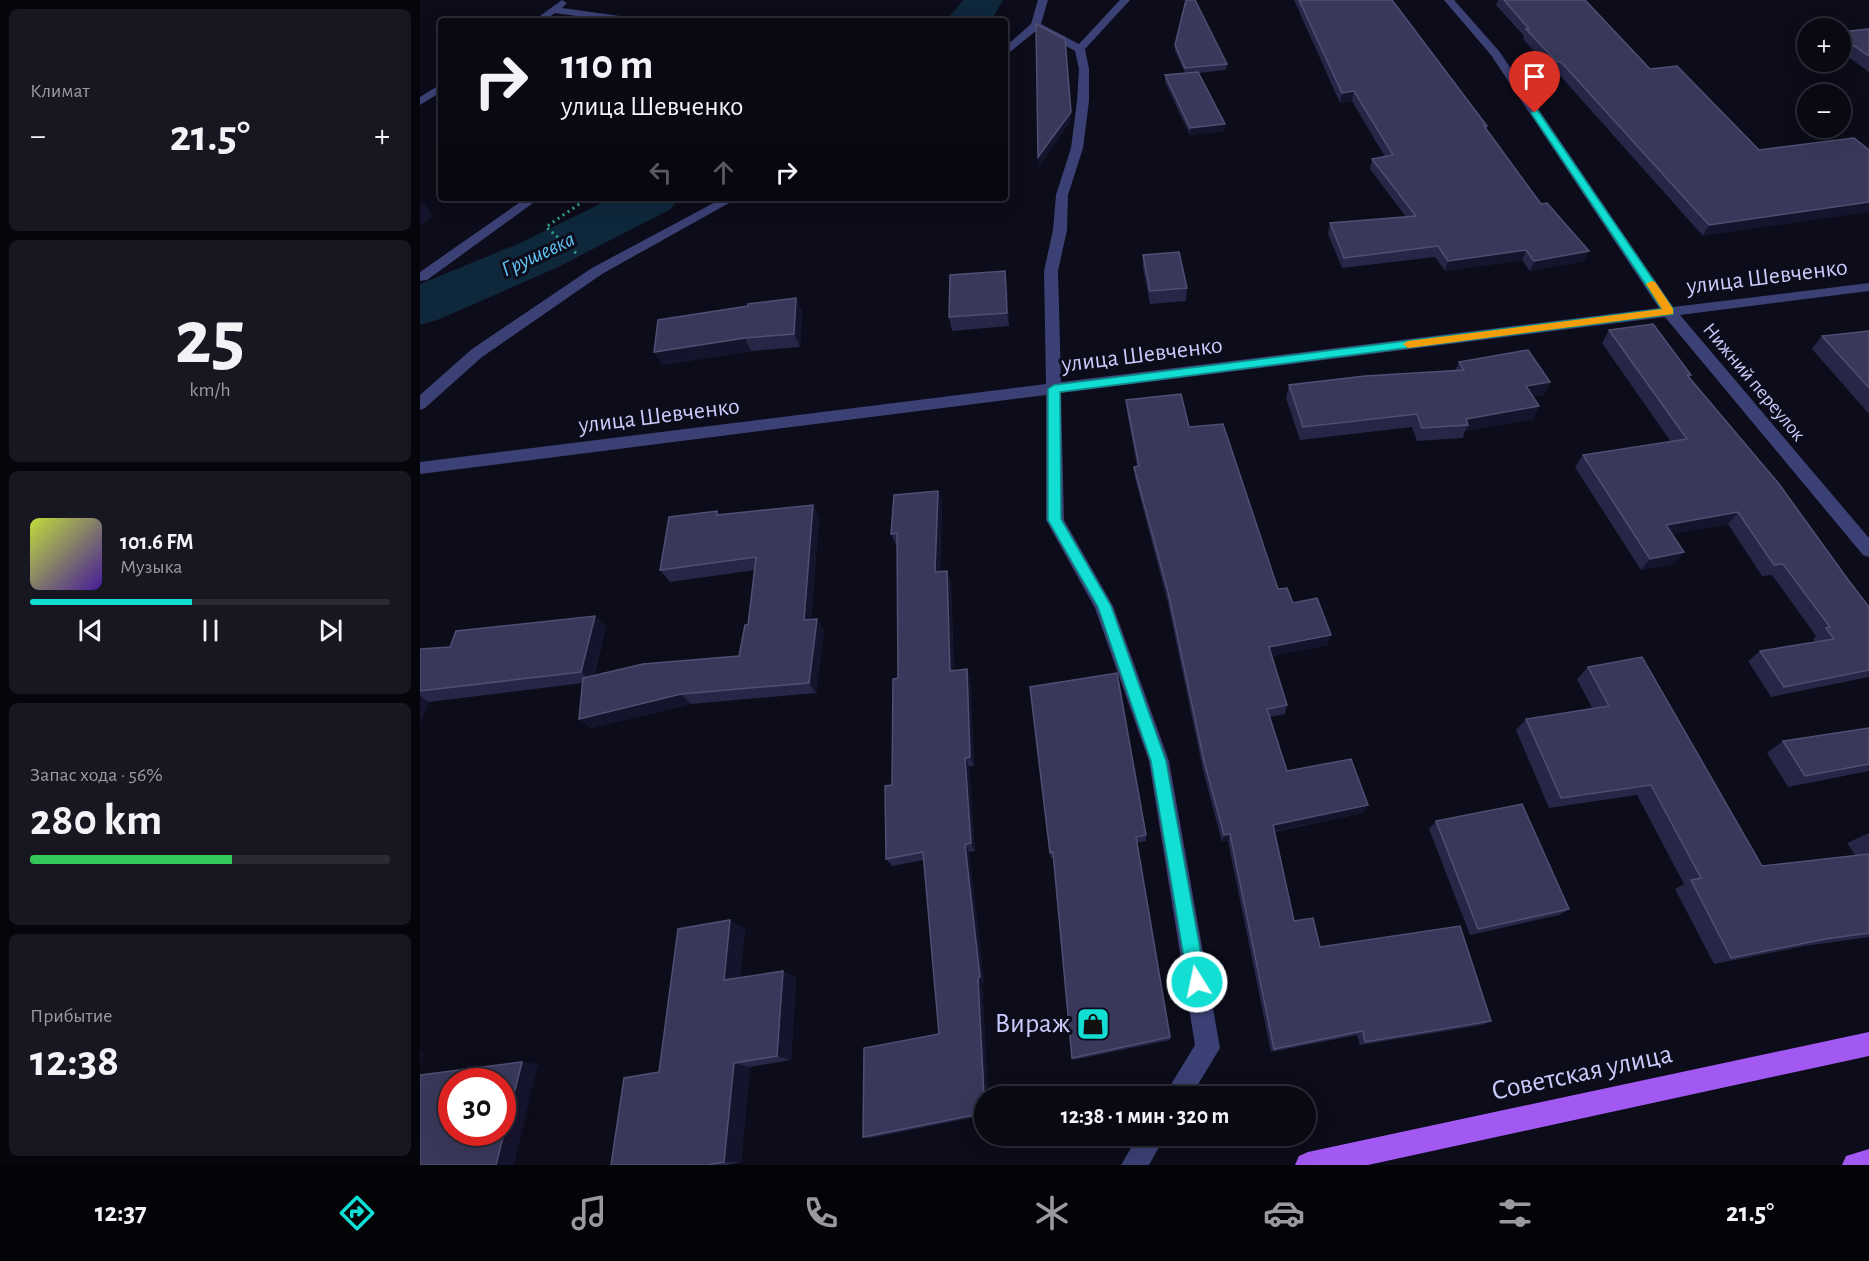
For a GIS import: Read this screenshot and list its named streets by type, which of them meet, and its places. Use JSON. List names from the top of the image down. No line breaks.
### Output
{"streets":{"main road":["Советская улица"],"street":["улица Шевченко","Нижний переулок"]},"crossings":[["улица Шевченко","Нижний переулок"]],"water":["Грушевка"],"places":{"shop":["Вираж"]},"page":{"tile":["Климат",["25","km/h"],["Запас хода · 56%","280 km"],["Прибытие","12:38"]],"map_buttons":["+","−"],"turn":["110 m","улица Шевченко"],"heat":["−","21.5°","+"],"song":["101.6 FM","Музыка"],"limit":"30","trip":"12:38 · 1 мин · 320 m","tabs":["12:37","21.5°"]}}
